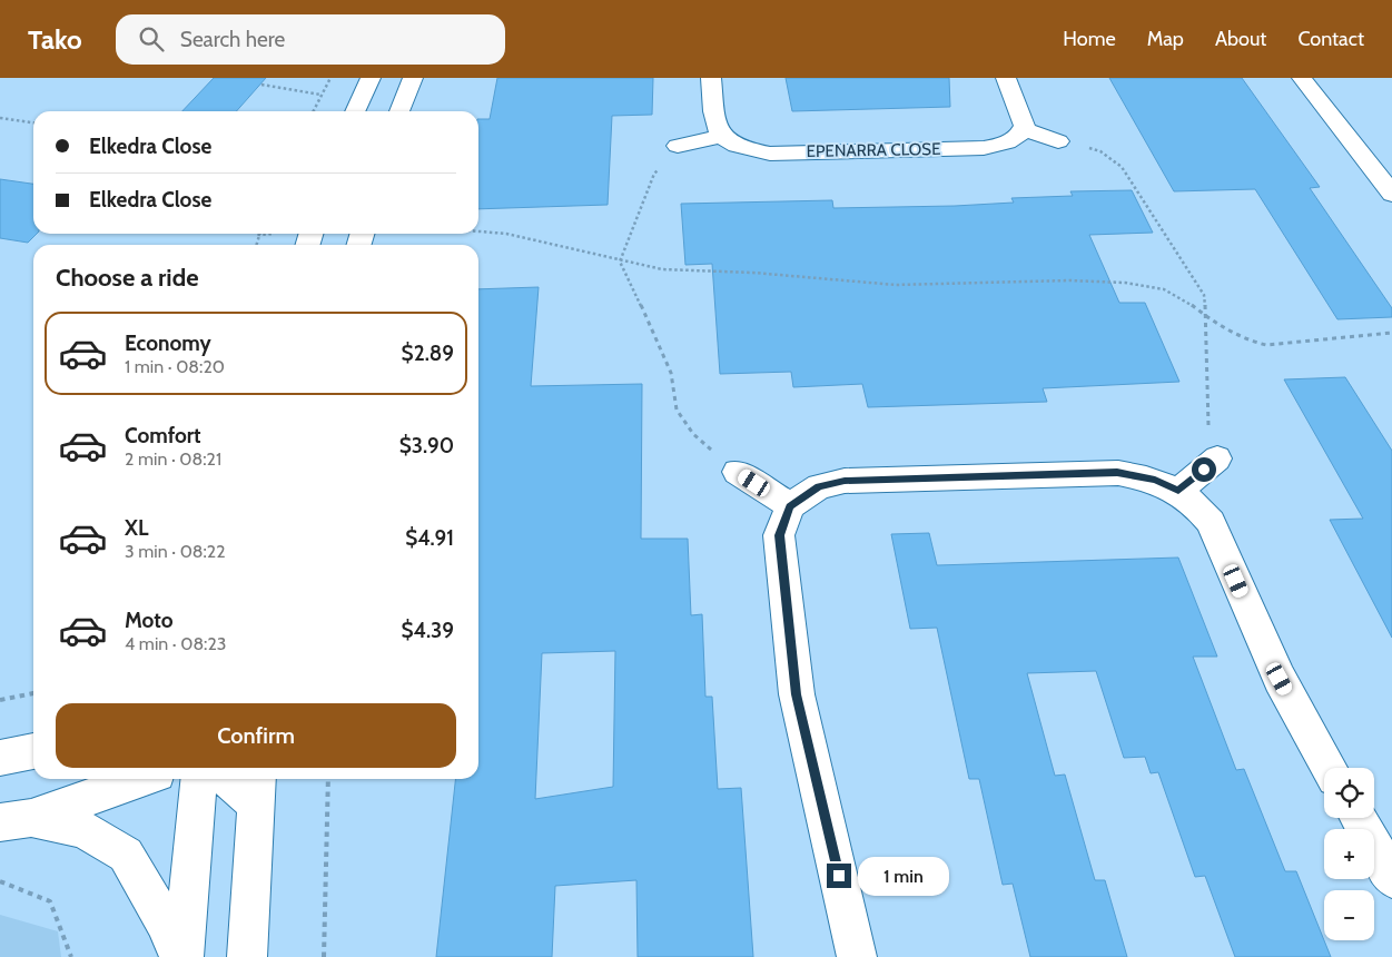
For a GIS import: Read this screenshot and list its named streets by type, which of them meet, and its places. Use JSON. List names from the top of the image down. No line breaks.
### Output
{"streets":{"street":["EPENARRA CLOSE"]},"page":{"header":"Tako","search":"Search here","nav":["Home","Map","About","Contact"],"banner":["Elkedra Close","Elkedra Close"],"heading":"Choose a ride","list":[{"name":"Economy","note":"1 min · 08:20","value":"$2.89"},{"name":"Comfort","note":"2 min · 08:21","value":"$3.90"},{"name":"XL","note":"3 min · 08:22","value":"$4.91"},{"name":"Moto","note":"4 min · 08:23","value":"$4.39"}],"buttons":"Confirm","map_buttons":["+","−"],"bubble":"1 min"}}
